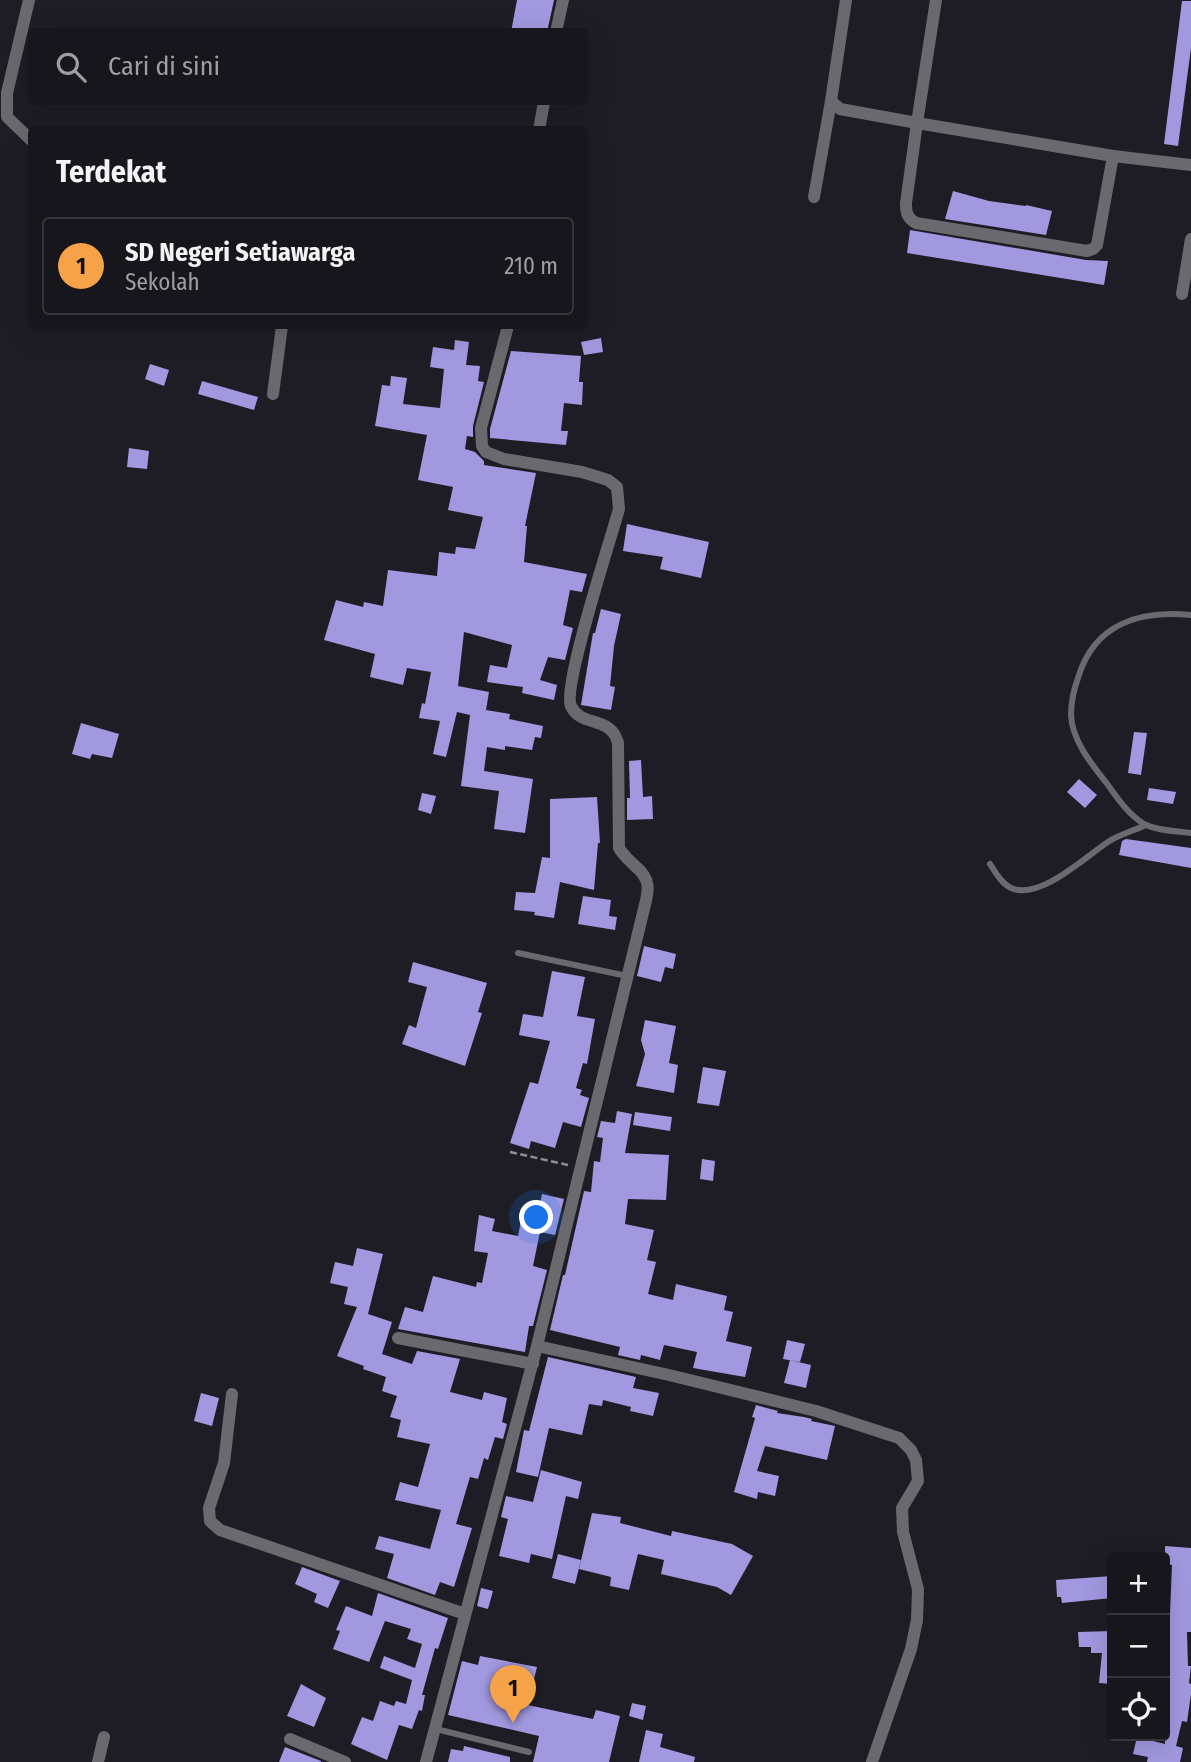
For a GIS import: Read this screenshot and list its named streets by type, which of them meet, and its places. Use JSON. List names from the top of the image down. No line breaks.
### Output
{"page":{"search":"Cari di sini","heading":"Terdekat","list":[{"mark":"1","name":"SD Negeri Setiawarga","note":"Sekolah","value":"210 m"}],"map_buttons":["+","−"],"pins":"1"}}
